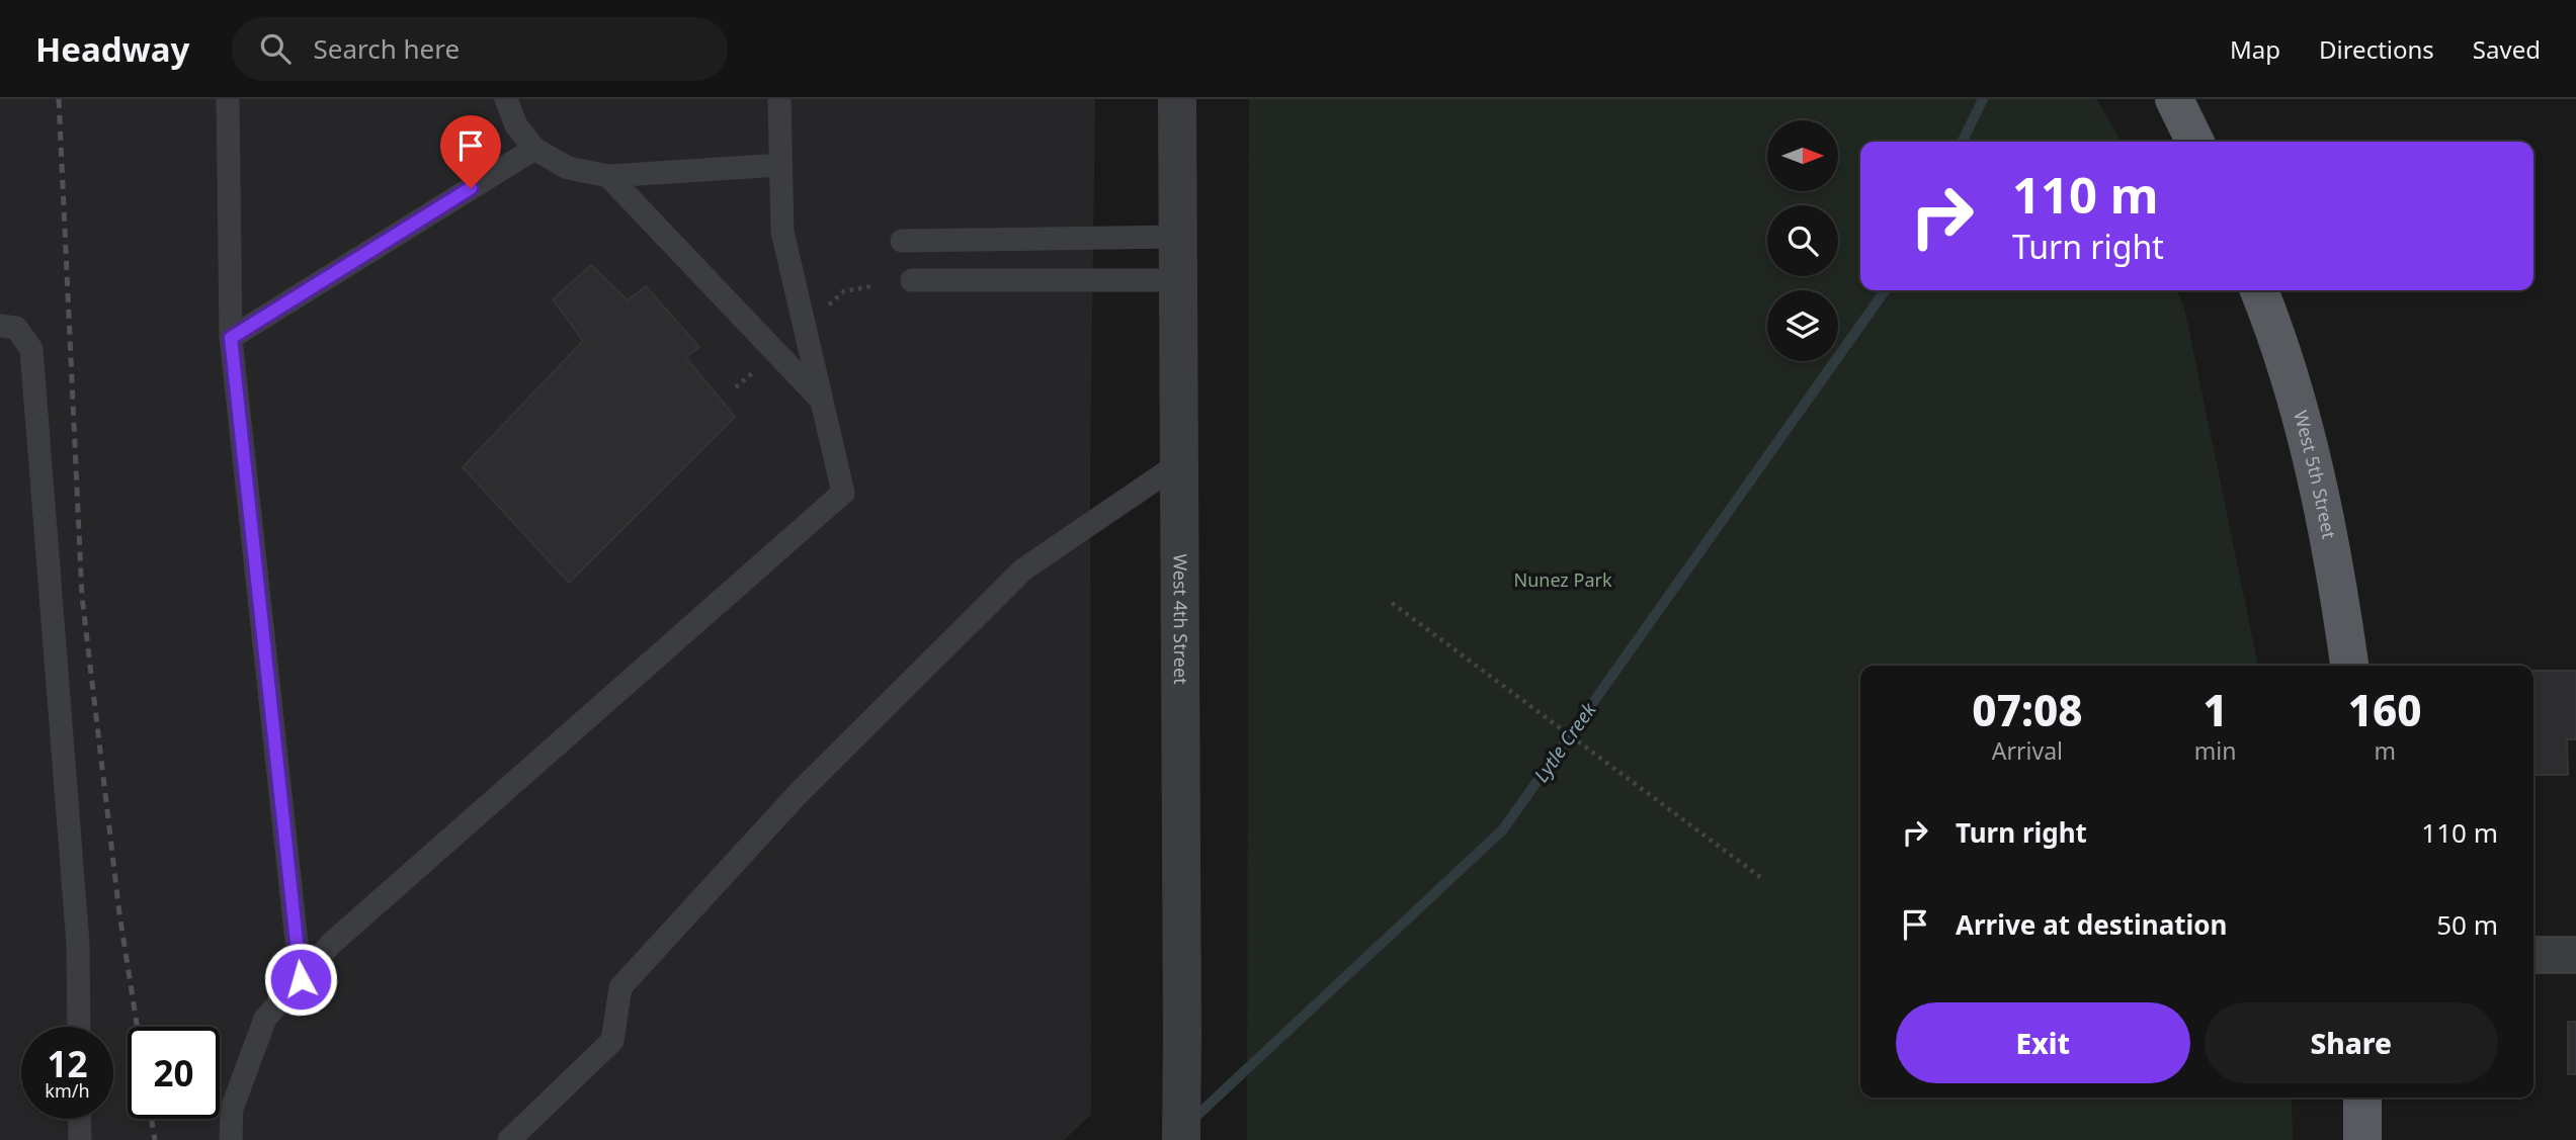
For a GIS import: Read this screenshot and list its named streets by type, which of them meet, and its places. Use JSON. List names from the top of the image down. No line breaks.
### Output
{"streets":{"main road":["West 5th Street"],"street":["West 4th Street"]},"water":["Lytle Creek"],"parks":["Nunez Park"],"north":"right","page":{"header":"Headway","search":"Search here","nav":["Map","Directions","Saved"],"turn":["110 m","Turn right"],"eta":["07:08","Arrival","1","min","160","m"],"list":[{"name":"Turn right","value":"110 m"},{"name":"Arrive at destination","value":"50 m"}],"buttons":["Exit","Share"],"speed":"12 km/h","limit":"20"}}
